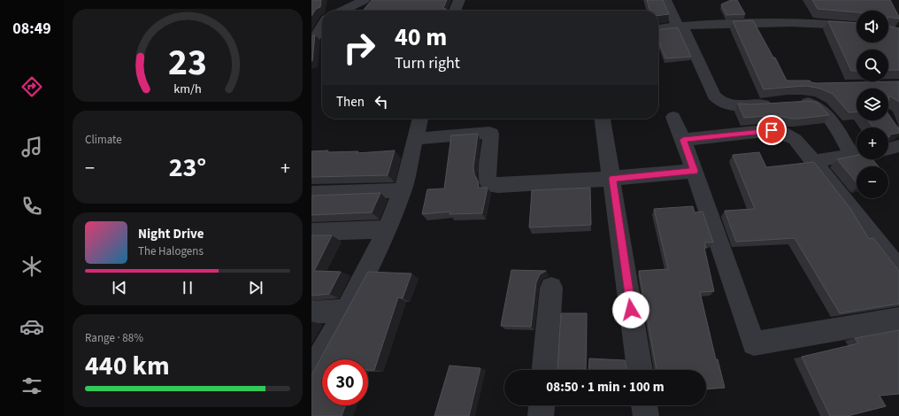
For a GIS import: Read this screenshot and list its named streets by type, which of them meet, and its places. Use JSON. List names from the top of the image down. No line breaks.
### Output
{"page":{"tabs":"08:49","map_buttons":["+","−"],"turn":["40 m","Turn right"],"then":"Then","tile":["Climate",["Range · 88%","440 km"]],"heat":["−","23°","+"],"song":["Night Drive","The Halogens"],"limit":"30","trip":"08:50 · 1 min · 100 m","gauge":["23","km/h"]}}
